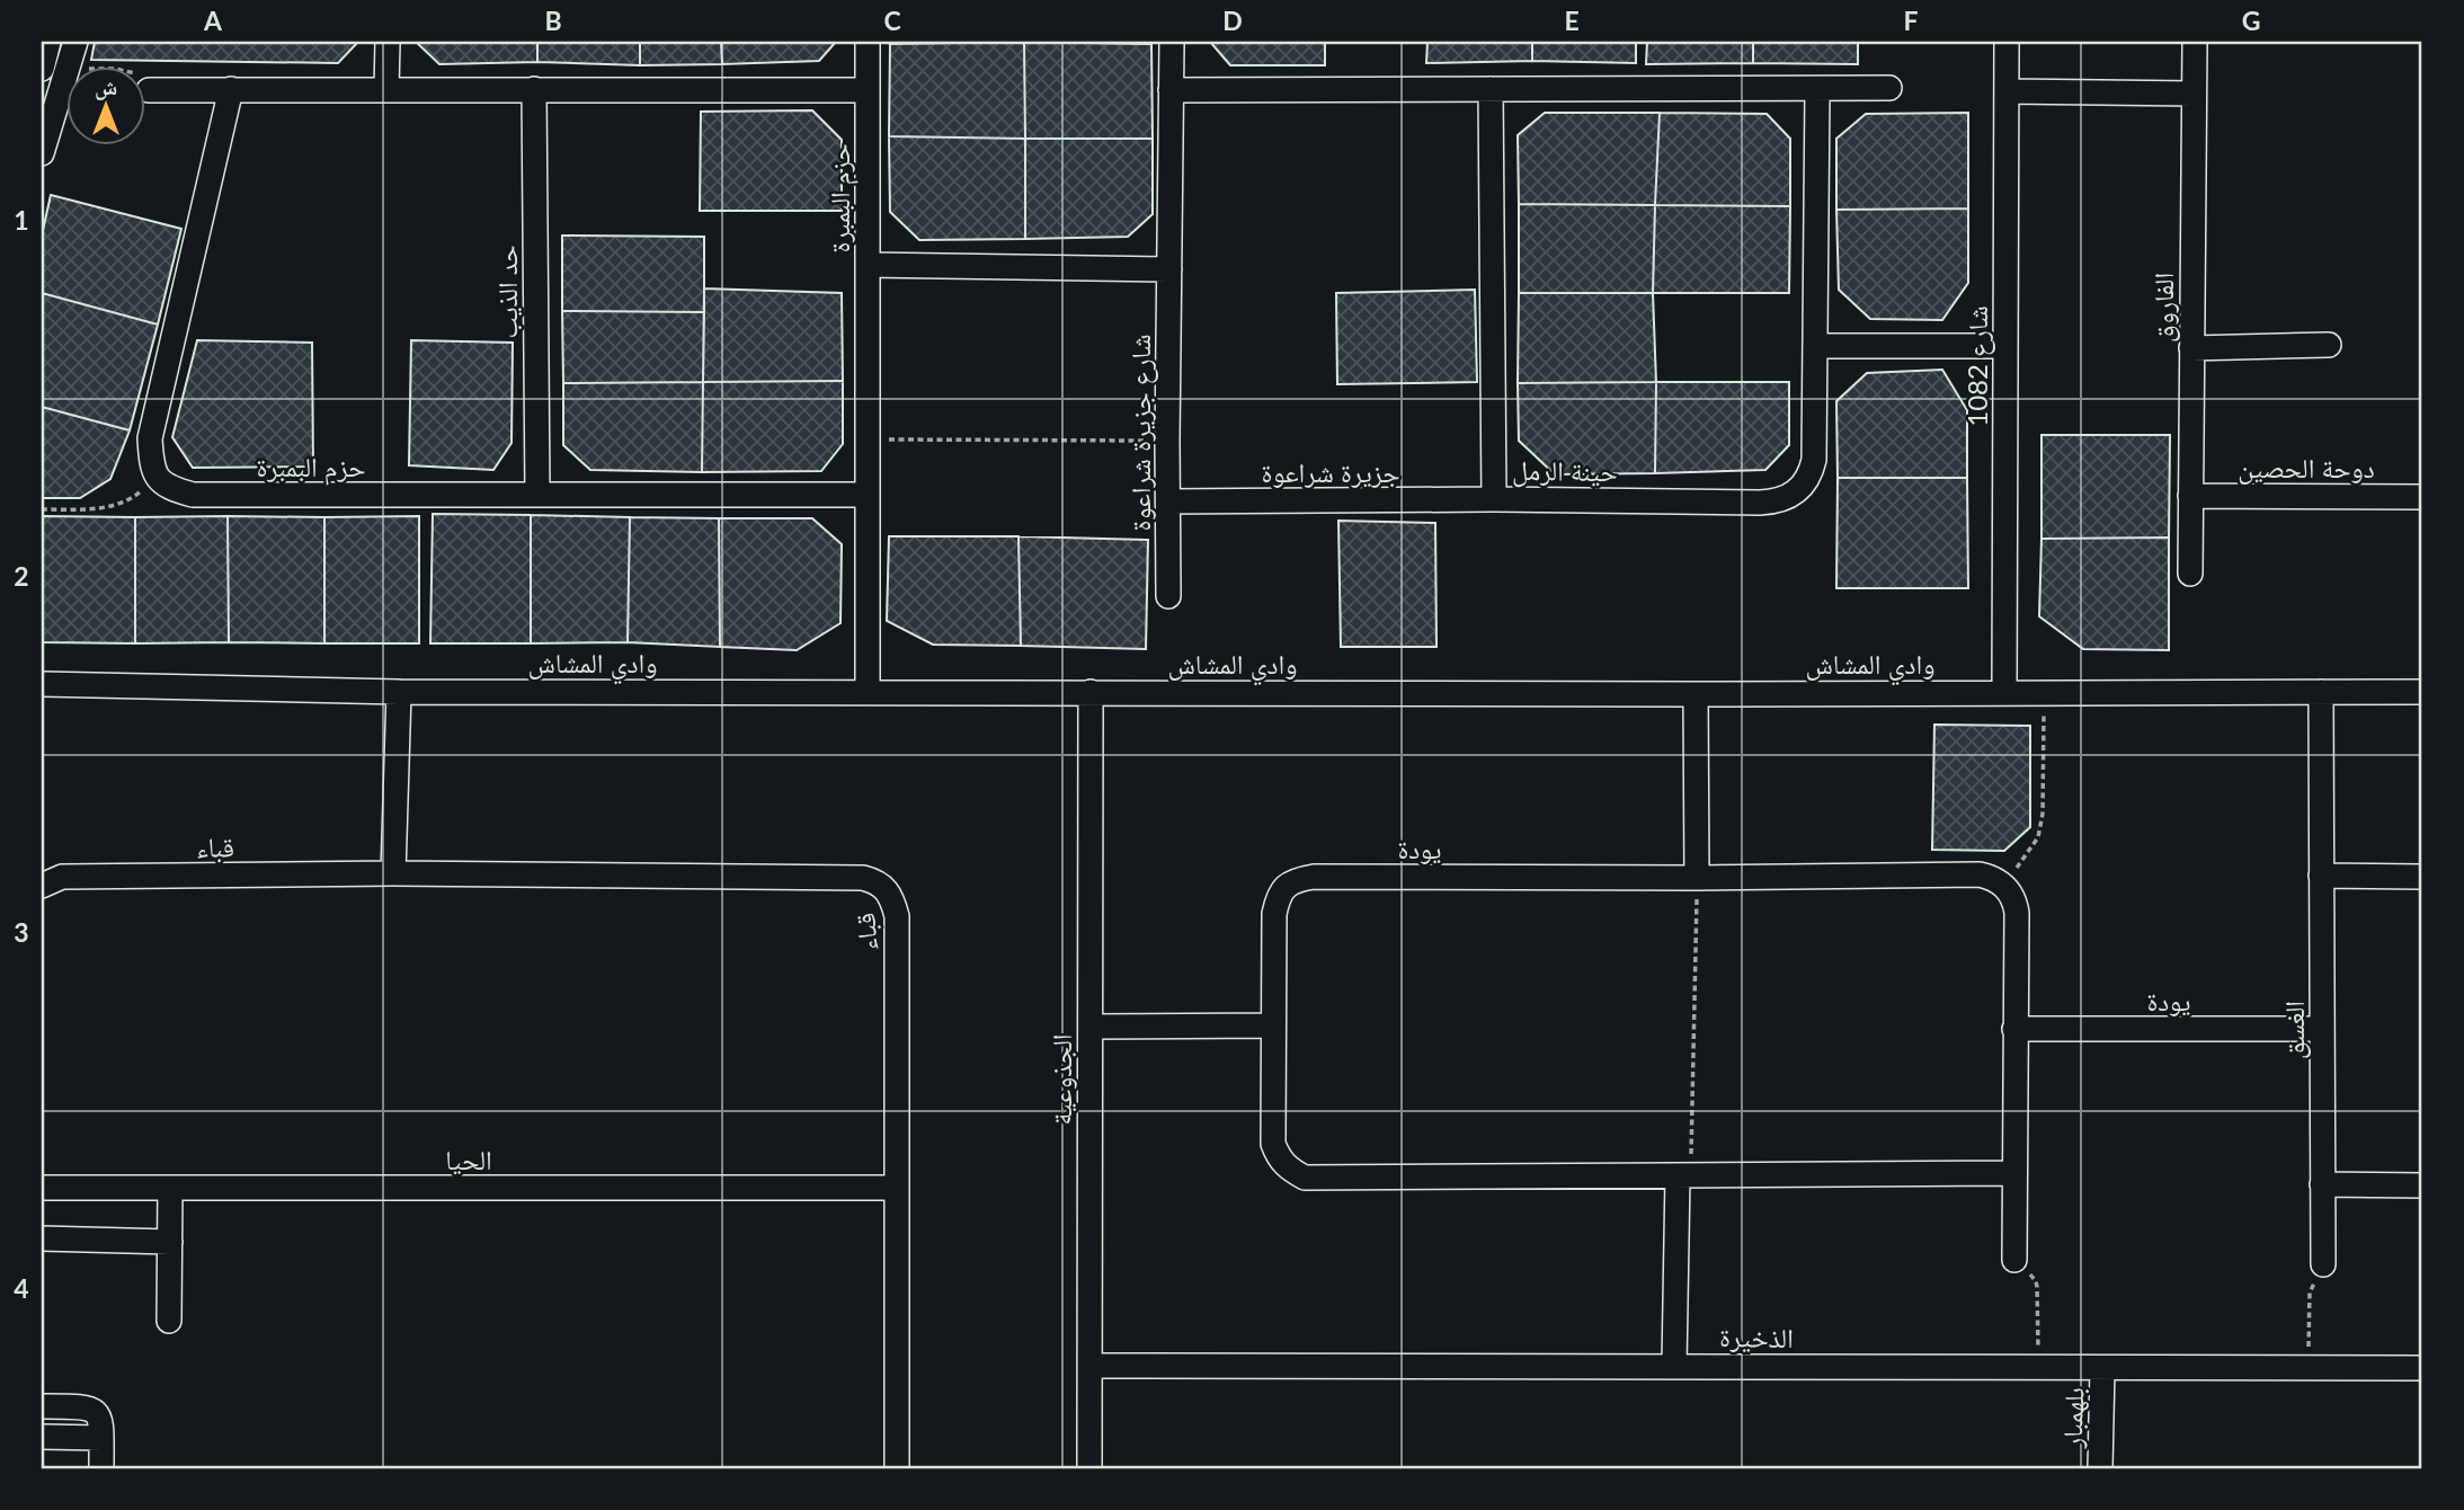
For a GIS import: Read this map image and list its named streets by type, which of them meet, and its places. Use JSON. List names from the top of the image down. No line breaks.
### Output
{"streets":{"street":["حزم البمبرة","حد الذيب","الفاروق","شارع 1082","شارع جزيرة شراعوة","دوحة الحصين","حينة الرمل","جزيرة شراعوة","وادي المشاش","قباء","يودة","الغسق","الجذوعية","الحيا","الذخيرة","بلهمبار"]},"crossings":[["حزم البمبرة","حد الذيب"],["حزم البمبرة","وادي المشاش"],["الفاروق","دوحة الحصين"],["شارع 1082","وادي المشاش"],["شارع جزيرة شراعوة","جزيرة شراعوة"],["حينة الرمل","جزيرة شراعوة"],["وادي المشاش","الغسق"],["وادي المشاش","الجذوعية"],["قباء","الحيا"],["يودة","الغسق"],["الجذوعية","الذخيرة"],["الذخيرة","بلهمبار"]],"north":"top","grid":{"columns":["A","B","C","D","E","F","G"],"rows":["1","2","3","4"]}}
